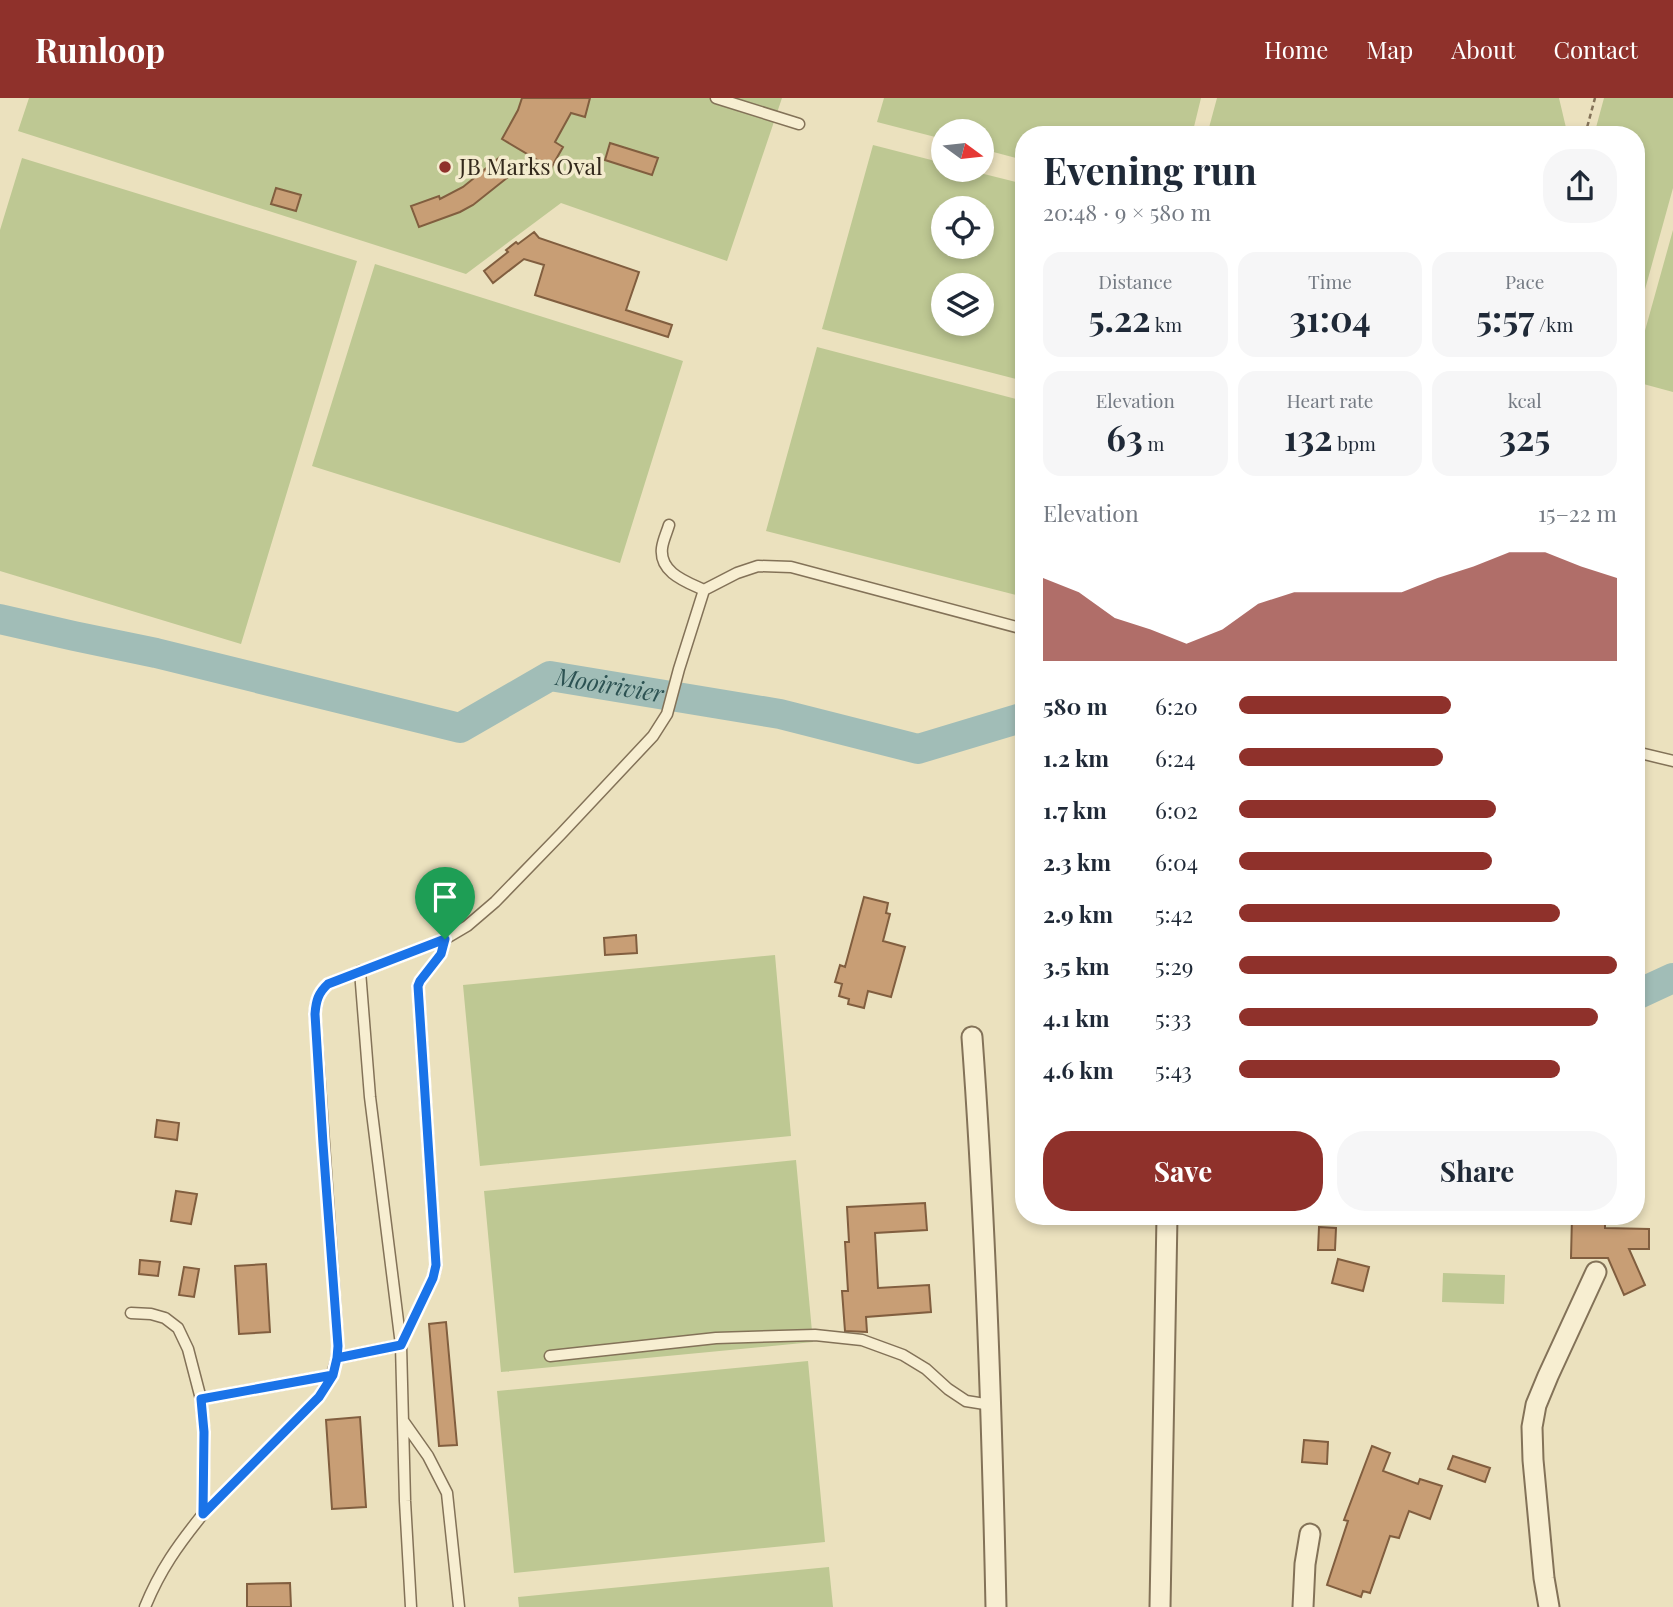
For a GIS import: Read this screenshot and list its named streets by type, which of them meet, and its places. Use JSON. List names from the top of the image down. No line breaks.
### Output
{"water":["Mooirivier"],"places":["JB Marks Oval"],"north":"right","page":{"header":"Runloop","nav":["Home","Map","About","Contact"],"heading":["Evening run","20:48 · 9 × 580 m"],"stats":[["Distance","5.22 km"],["Time","31:04"],["Pace","5:57 /km"],["Elevation","63 m"],["Heart rate","132 bpm"],["kcal","325"]],"chart":["Elevation","15–22 m"],"list":[{"name":"580 m","note":"6:20"},{"name":"1.2 km","note":"6:24"},{"name":"1.7 km","note":"6:02"},{"name":"2.3 km","note":"6:04"},{"name":"2.9 km","note":"5:42"},{"name":"3.5 km","note":"5:29"},{"name":"4.1 km","note":"5:33"},{"name":"4.6 km","note":"5:43"}],"buttons":["Save","Share"]}}
